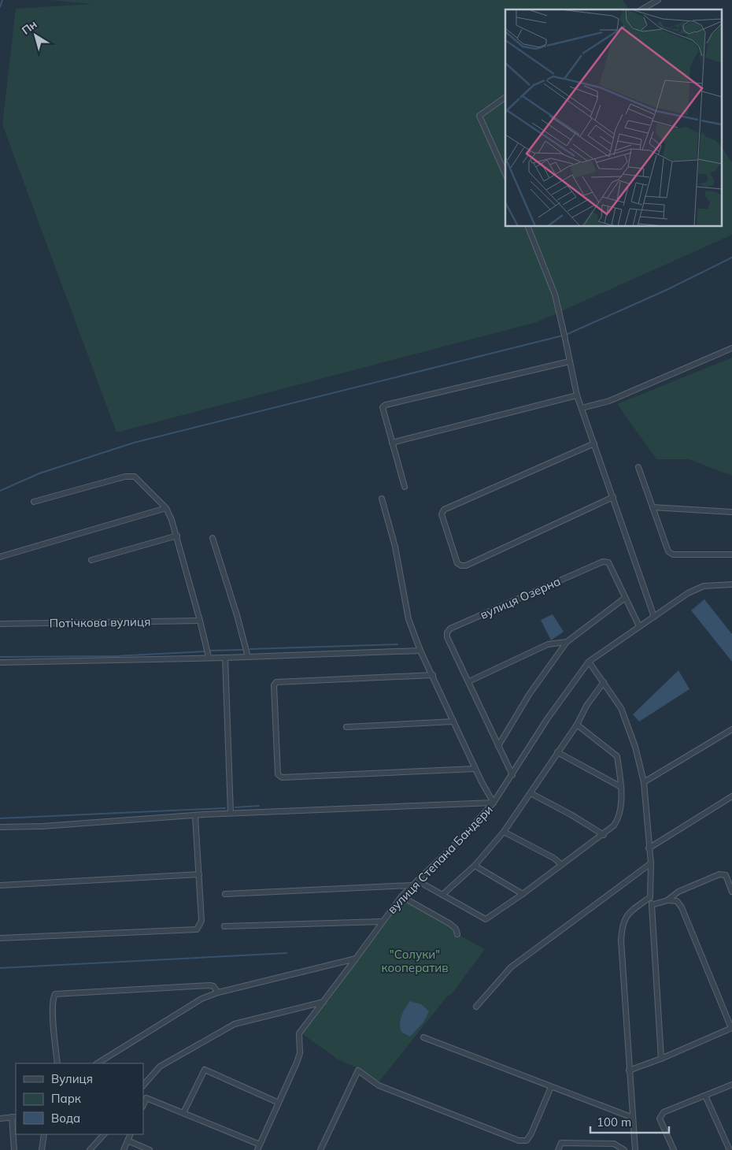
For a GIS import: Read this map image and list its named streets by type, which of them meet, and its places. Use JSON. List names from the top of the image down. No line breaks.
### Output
{"streets":{"street":["вулиця Озерна","Потічкова вулиця","вулиця Степана Бандери"]},"crossings":[["вулиця Озерна","вулиця Степана Бандери"]],"parks":["\"Солуки\" кооператив"],"legend":["Вулиця","Парк","Вода"],"scale_bar":"100 m","north":"top left"}
